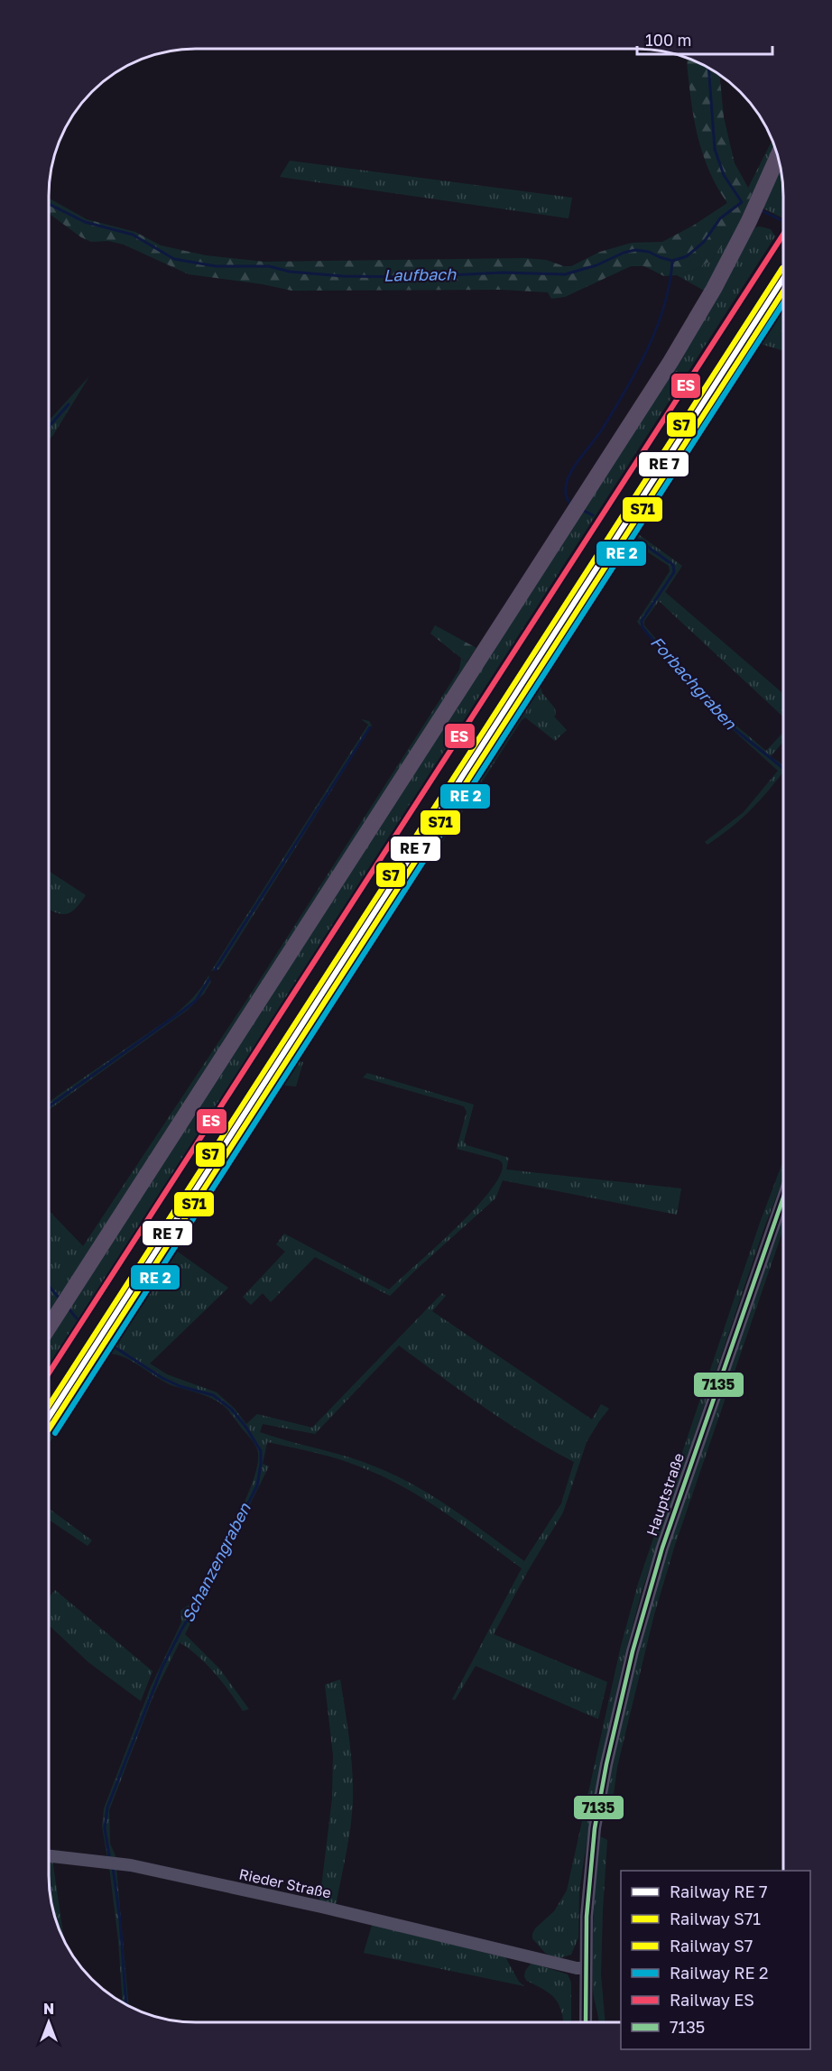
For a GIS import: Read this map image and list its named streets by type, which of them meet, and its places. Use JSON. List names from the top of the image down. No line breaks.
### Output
{"streets":{"street":["Hauptstraße","Rieder Straße"]},"crossings":[["Hauptstraße","Rieder Straße"]],"water":["Laufbach","Forbachgraben","Schanzengraben"],"lines":["rail line ES","rail line S7","rail line S71","transit line 7135"],"legend":["Railway RE 7","Railway S71","Railway S7","Railway RE 2","Railway ES","7135"],"scale_bar":"100 m","north":"top"}
